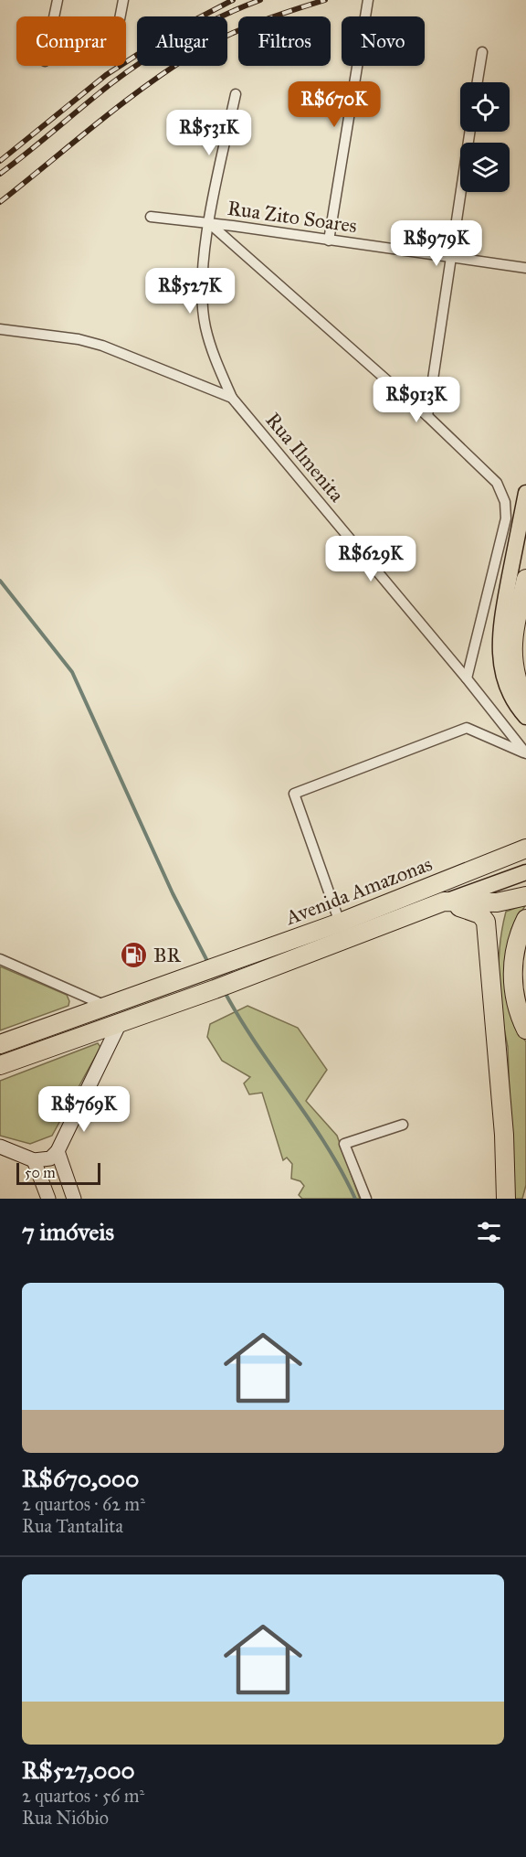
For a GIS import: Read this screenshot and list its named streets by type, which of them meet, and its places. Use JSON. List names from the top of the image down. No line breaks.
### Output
{"streets":{"highway":["Avenida Amazonas"],"street":["Rua Zito Soares","Rua Ilmenita"]},"places":{"fuel station":["BR"]},"scale_bar":"50 m","page":{"chip":["Comprar","Alugar","Filtros","Novo"],"price":["R$670K","R$531K","R$979K","R$527K","R$913K","R$629K","R$769K"],"scale":"50 m","heading":"7 imóveis","list":[{"name":"R$670,000","note":"2 quartos · 62 m² · Rua Tantalita"},{"name":"R$527,000","note":"2 quartos · 56 m² · Rua Nióbio"}]}}
